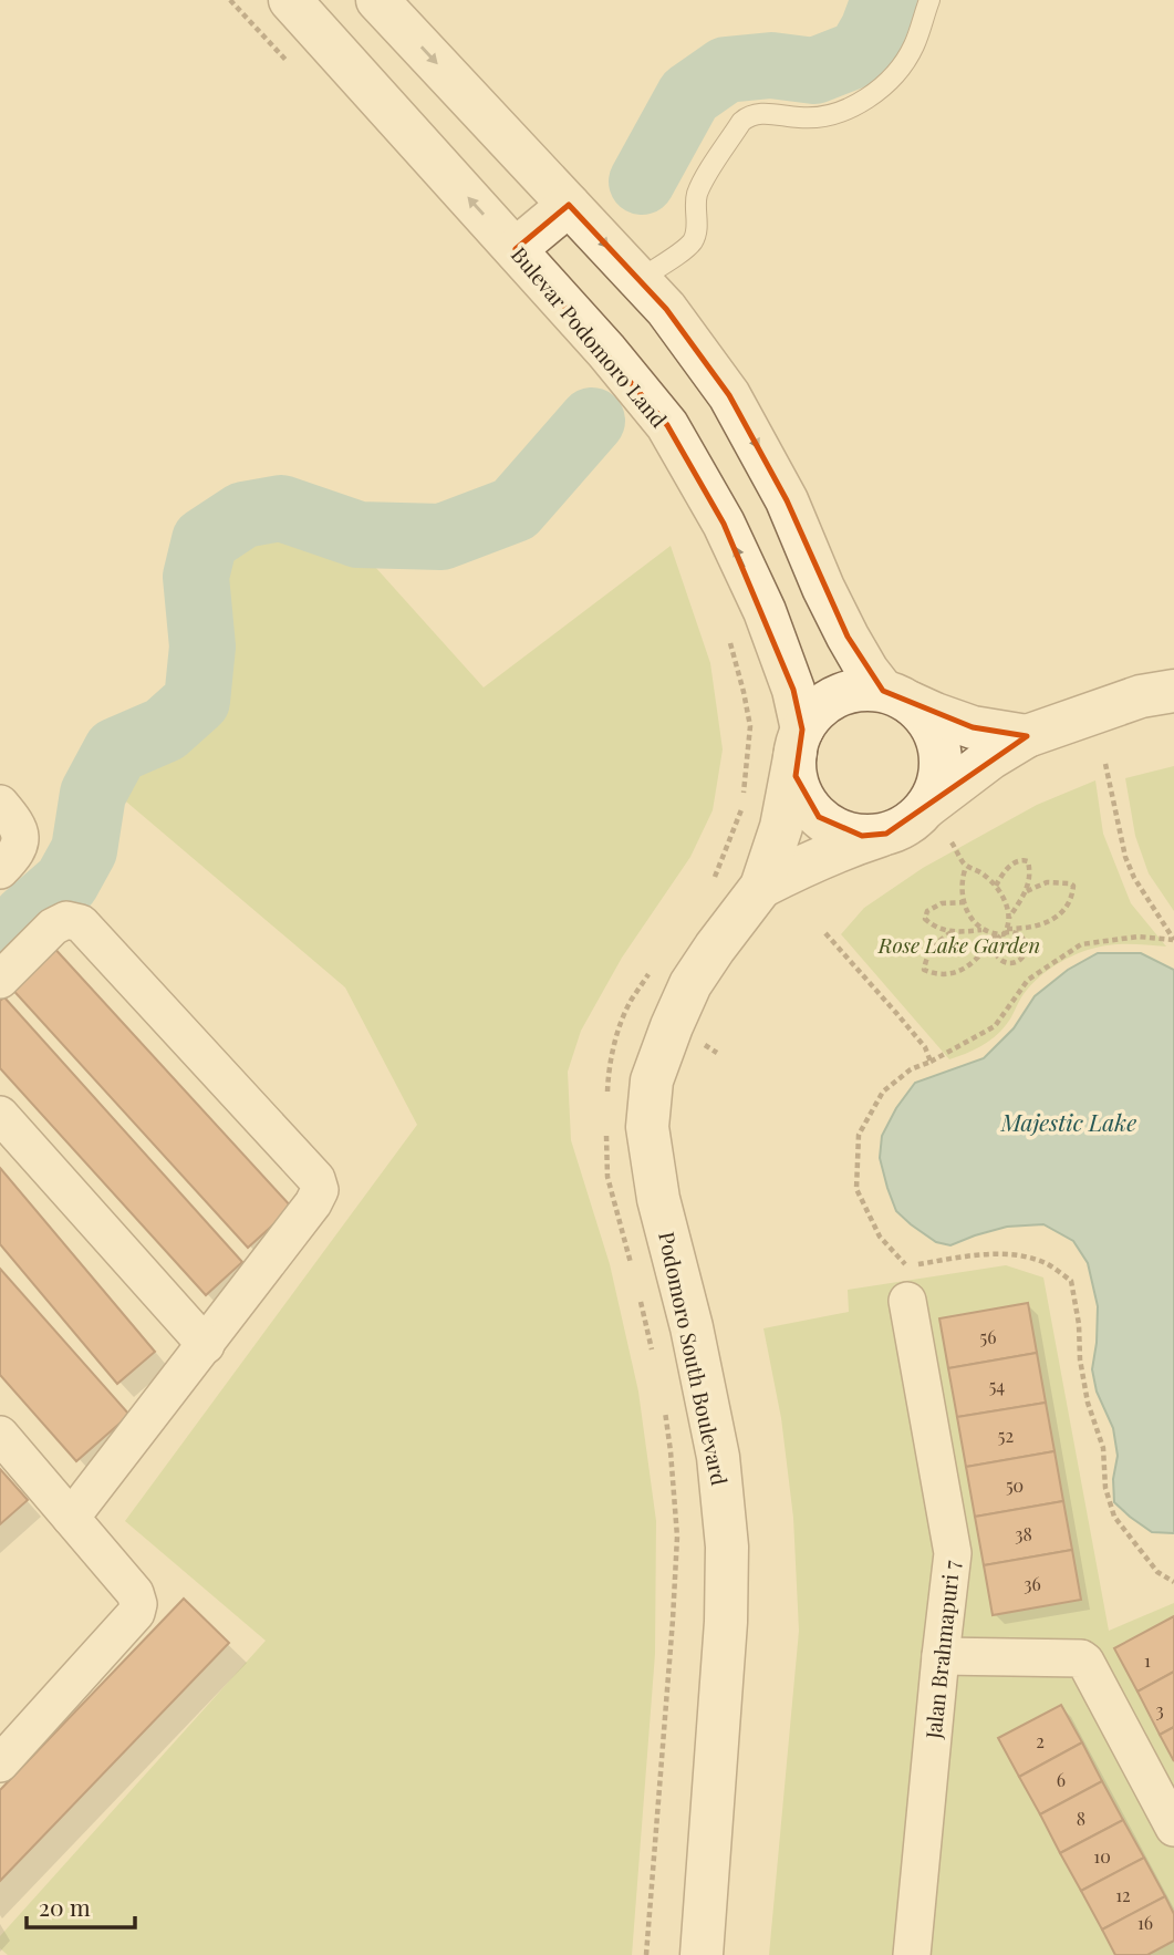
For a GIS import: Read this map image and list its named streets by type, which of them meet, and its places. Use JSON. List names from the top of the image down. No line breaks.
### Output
{"streets":{"street":["Bulevar Podomoro Land","Podomoro South Boulevard","Jalan Brahmapuri 7"]},"crossings":[["Bulevar Podomoro Land","Podomoro South Boulevard"]],"water":["Majestic Lake"],"parks":["Rose Lake Garden"],"house_numbers":["56","54","52","50","38","36","1","3","2","6","8","10","12","16"],"scale_bar":"20 m"}
